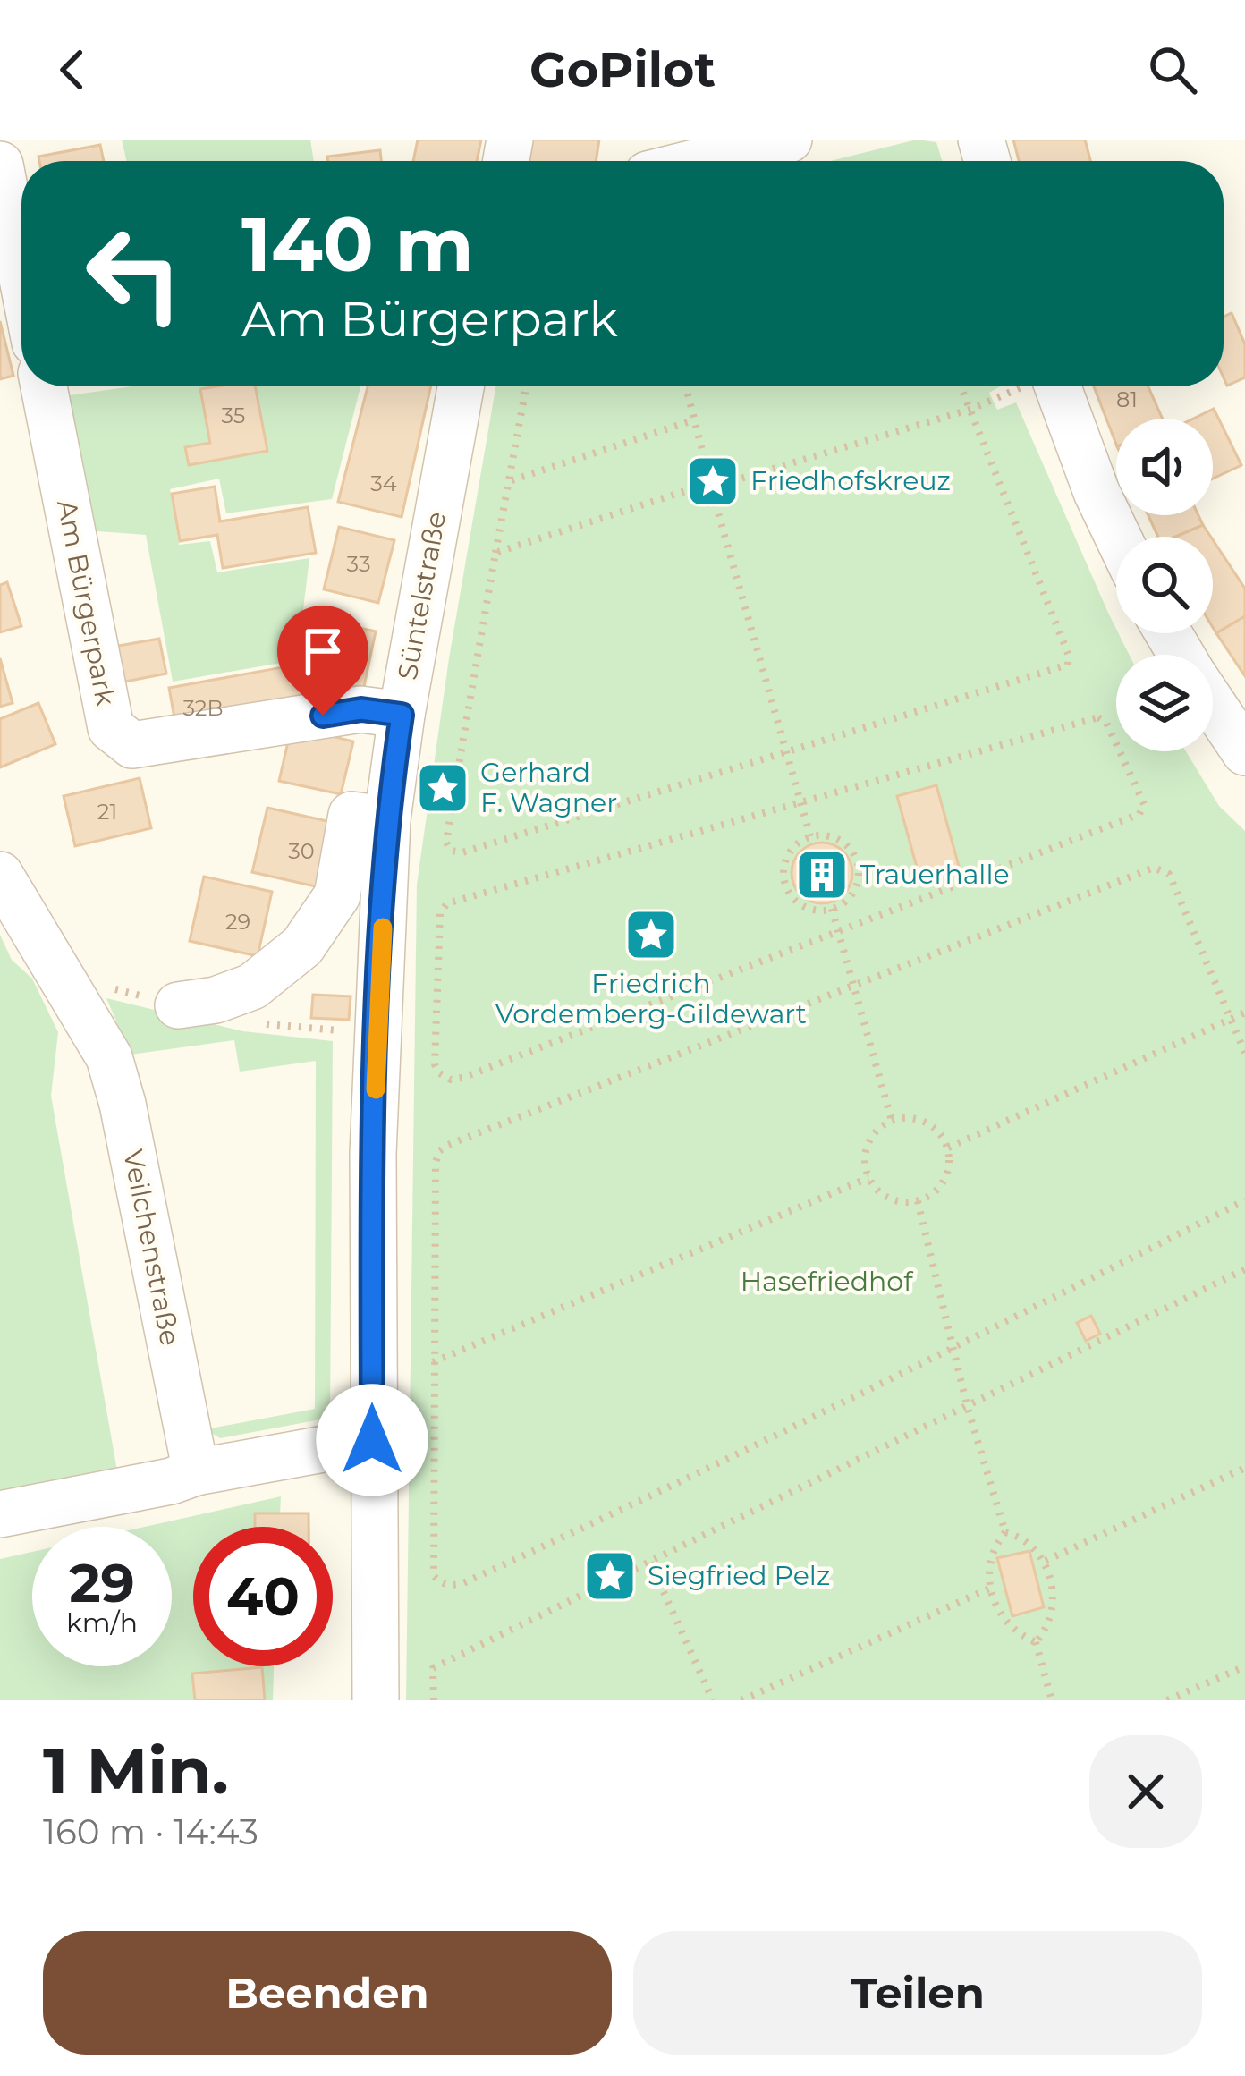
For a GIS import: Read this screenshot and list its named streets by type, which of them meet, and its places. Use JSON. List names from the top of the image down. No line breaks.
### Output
{"streets":{"street":["Süntelstraße","Am Bürgerpark","Veilchenstraße"]},"crossings":[["Süntelstraße","Am Bürgerpark"]],"parks":["Hasefriedhof"],"places":{"place":["Friedhofskreuz","Gerhard F. Wagner","Friedrich Vordemberg-Gildewart","Siegfried Pelz"],"building":["Trauerhalle"]},"house_numbers":["81","35","34","33","32B","21","30","29"],"page":{"header":"GoPilot","turn":["140 m","Am Bürgerpark"],"speed":"29 km/h","limit":"40","heading":["1 Min.","160 m · 14:43"],"buttons":["Beenden","Teilen"]}}
